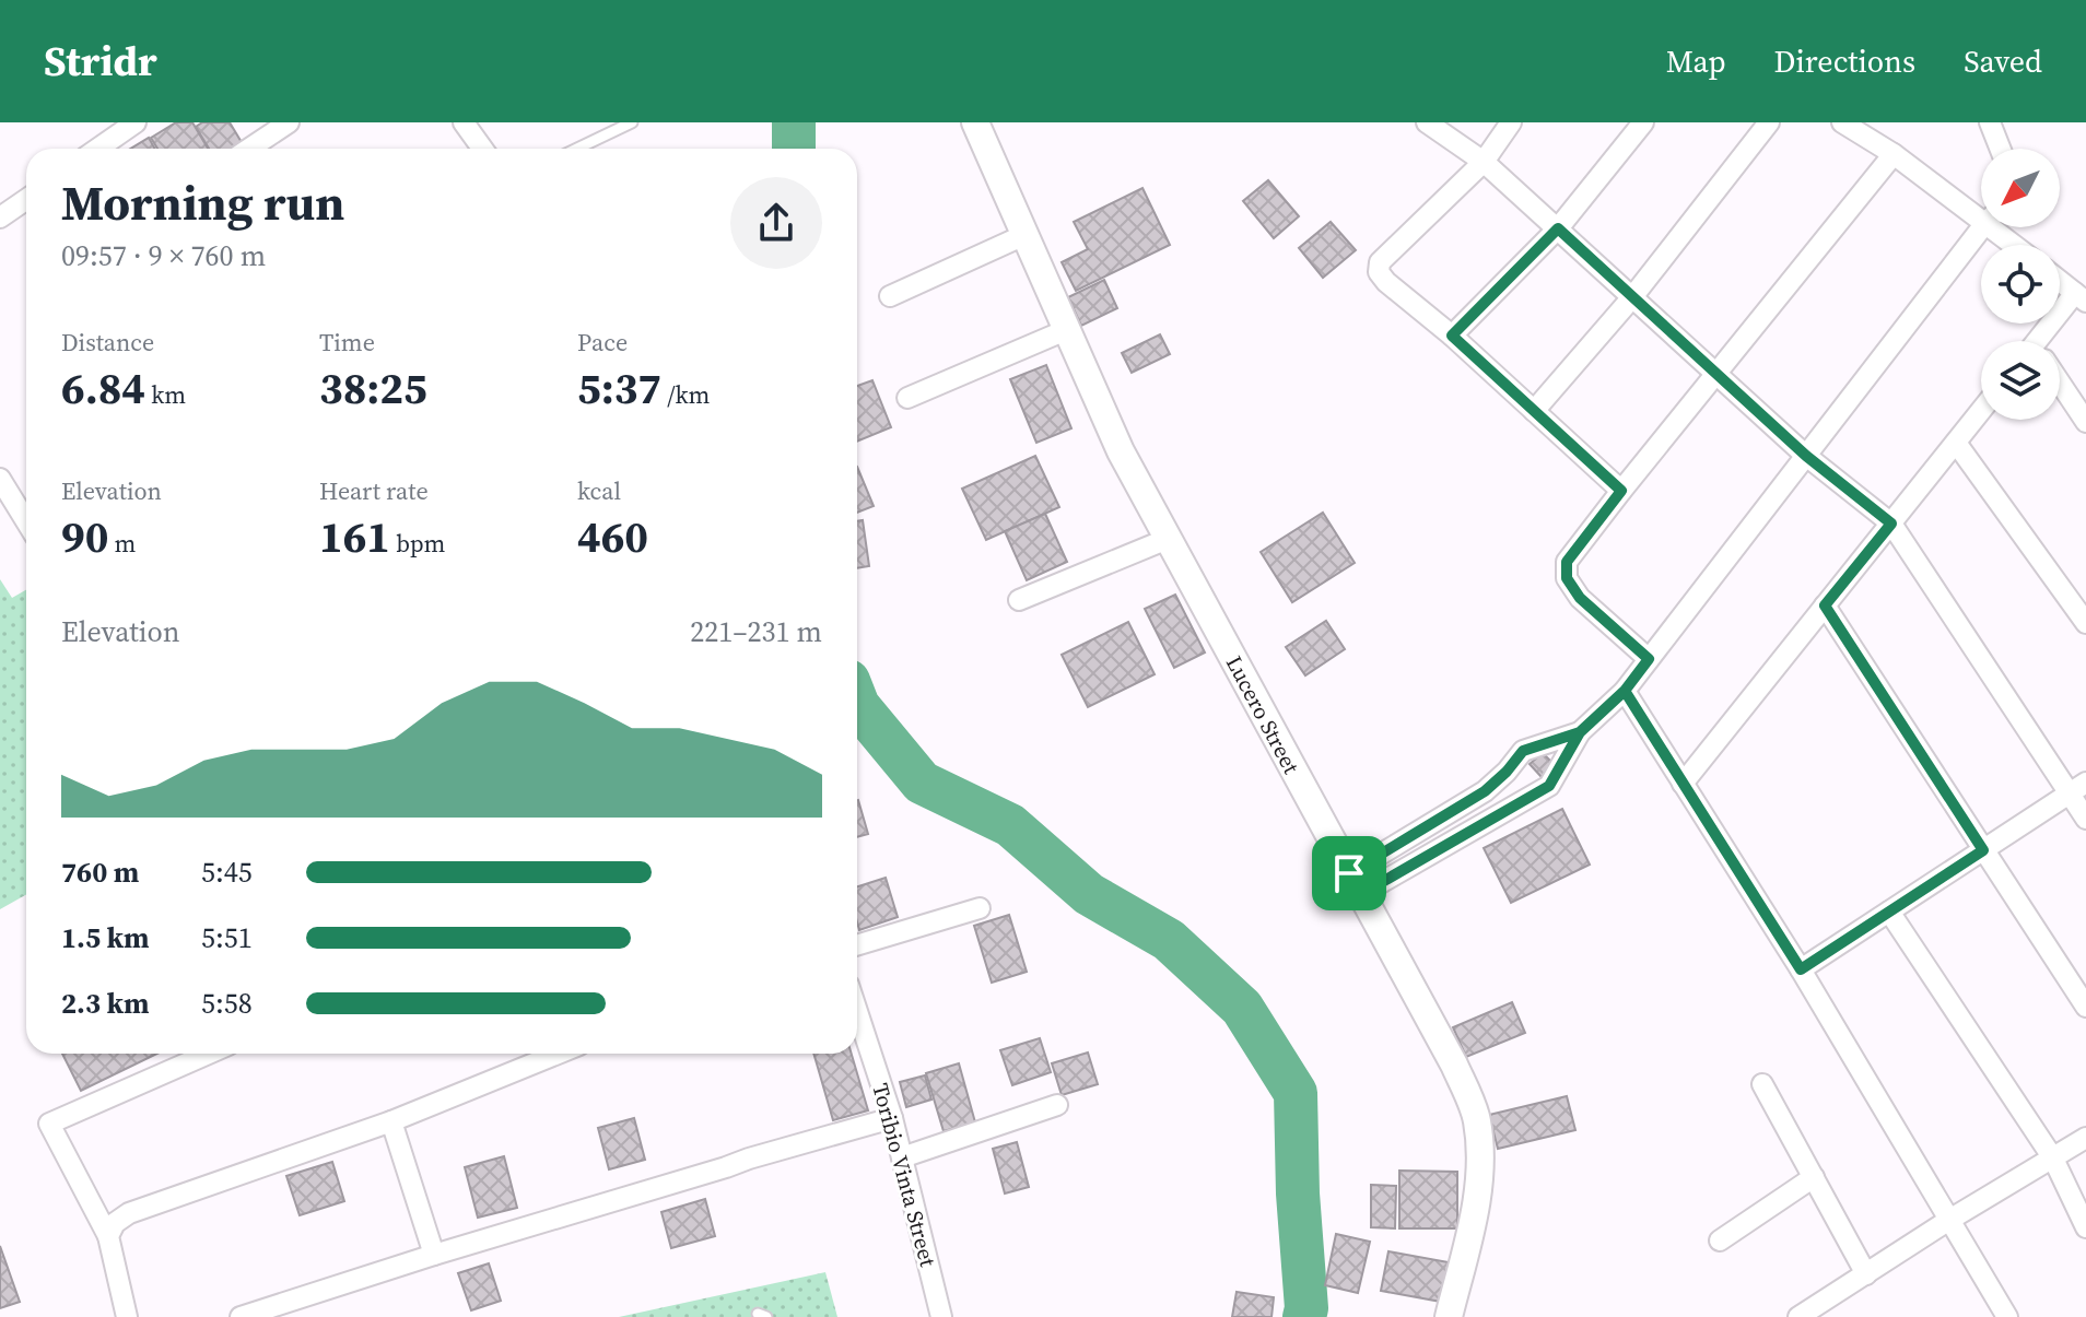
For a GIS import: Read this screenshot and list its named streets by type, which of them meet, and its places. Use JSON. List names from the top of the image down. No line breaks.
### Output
{"streets":{"street":["Lucero Street","Toribio Vinta Street"]},"north":"bottom left","page":{"header":"Stridr","nav":["Map","Directions","Saved"],"heading":["Morning run","09:57 · 9 × 760 m"],"stats":[["Distance","6.84 km"],["Time","38:25"],["Pace","5:37 /km"],["Elevation","90 m"],["Heart rate","161 bpm"],["kcal","460"]],"chart":["Elevation","221–231 m"],"list":[{"name":"760 m","note":"5:45"},{"name":"1.5 km","note":"5:51"},{"name":"2.3 km","note":"5:58"}]}}
